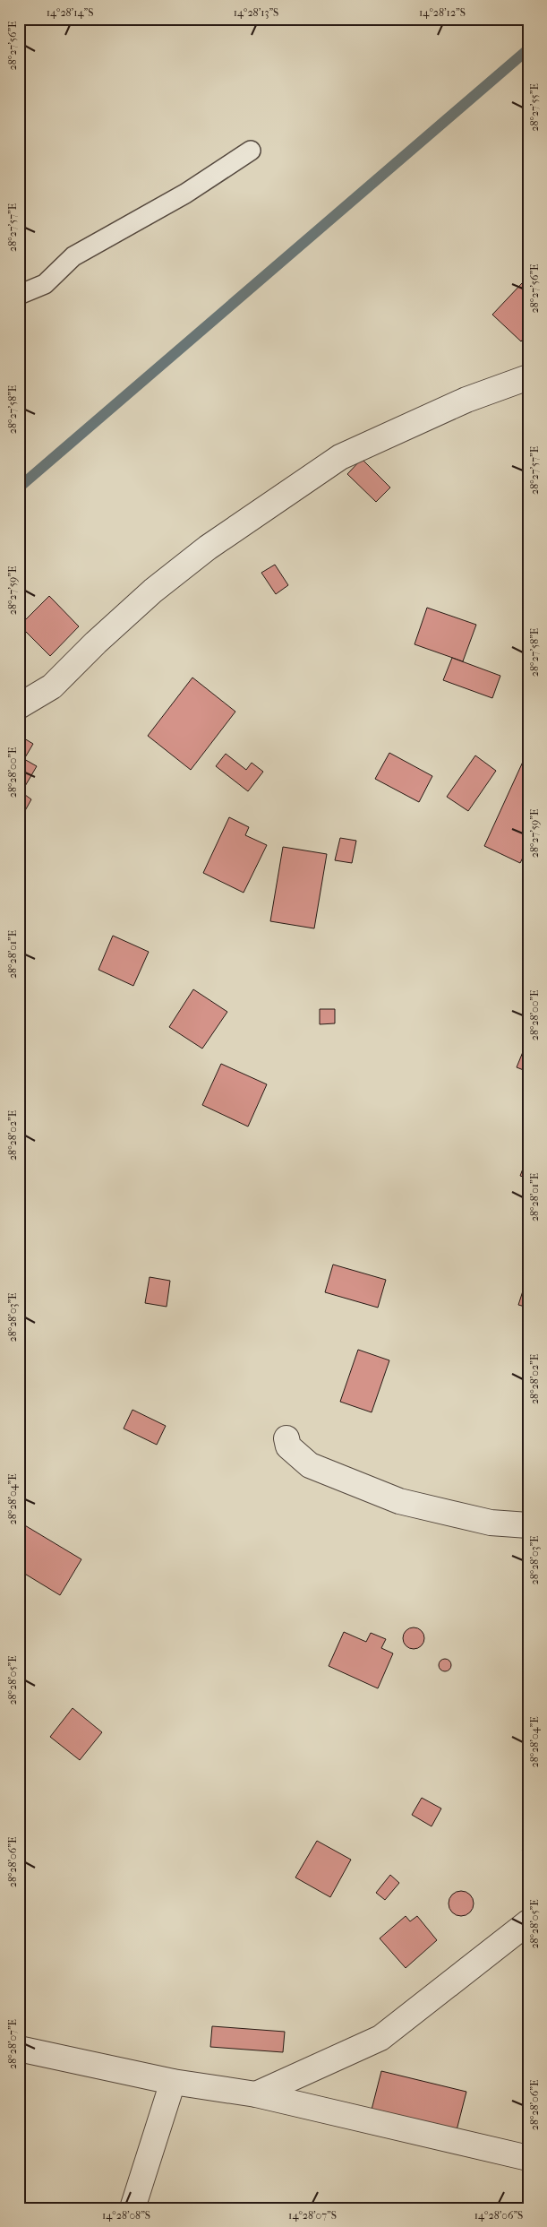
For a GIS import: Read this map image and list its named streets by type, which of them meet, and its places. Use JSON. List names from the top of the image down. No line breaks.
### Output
{"coordinates":["14°28'14\"S","14°28'13\"S","14°28'12\"S","28°27'56\"E","28°27'55\"E","28°27'57\"E","28°27'58\"E","28°27'59\"E","28°28'00\"E","28°28'01\"E","28°28'02\"E","28°28'03\"E","28°28'04\"E","28°28'05\"E","28°28'06\"E","28°28'07\"E","14°28'08\"S","14°28'07\"S","14°28'06\"S"]}
